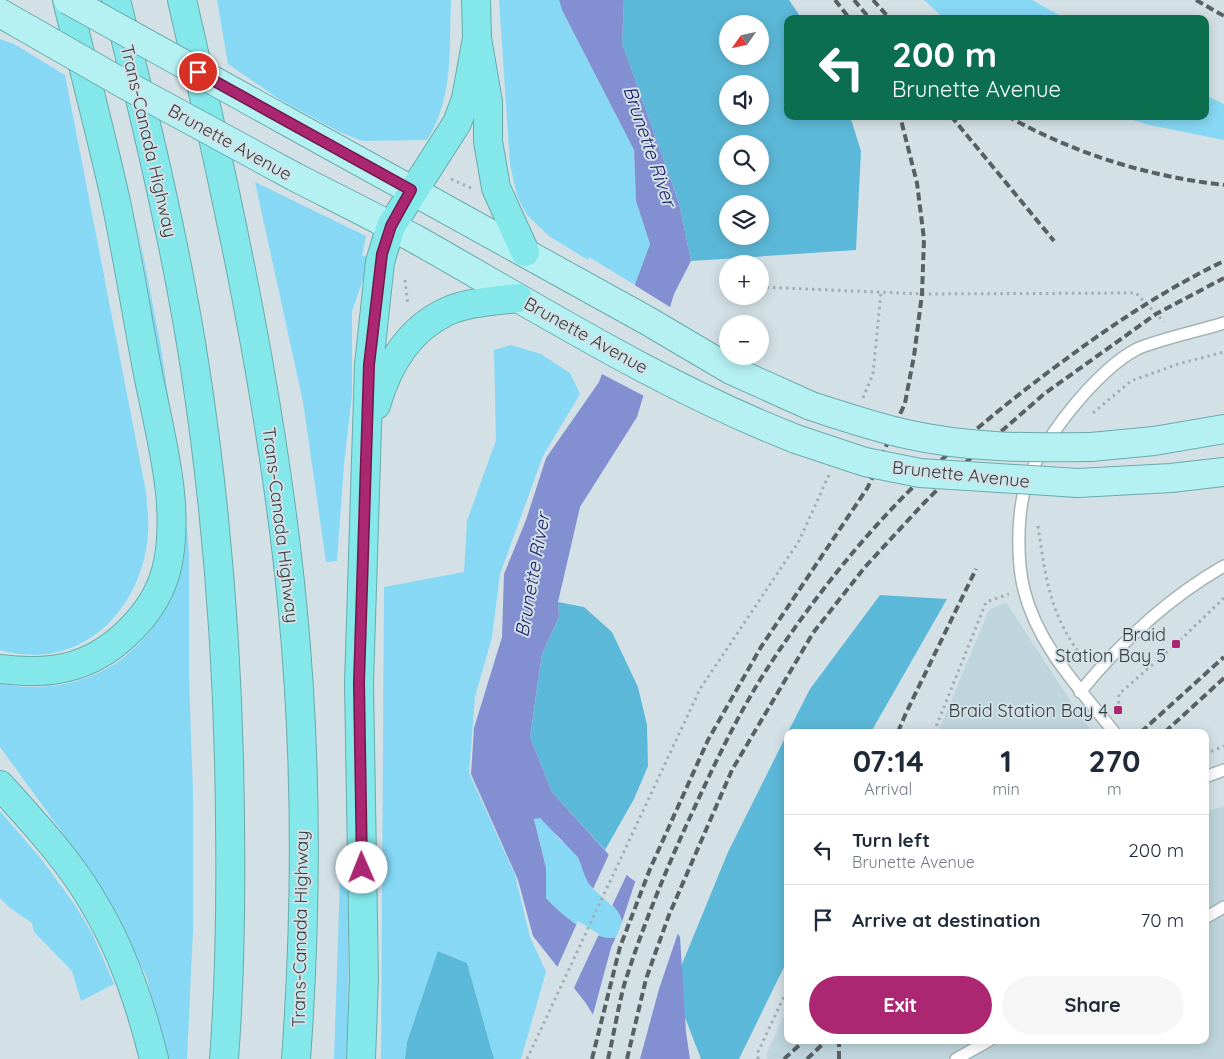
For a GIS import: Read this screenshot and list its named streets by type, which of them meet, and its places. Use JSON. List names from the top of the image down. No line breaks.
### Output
{"streets":{"highway":["Trans-Canada Highway"],"main road":["Brunette Avenue"]},"water":["Brunette River"],"places":{"transit":["Braid Station Bay 5","Braid Station Bay 4"]},"north":"bottom left","page":{"map_buttons":["+","−"],"turn":["200 m","Brunette Avenue"],"eta":["07:14","Arrival","1","min","270","m"],"list":[{"name":"Turn left","note":"Brunette Avenue","value":"200 m"},{"name":"Arrive at destination","value":"70 m"}],"buttons":["Exit","Share"]}}
